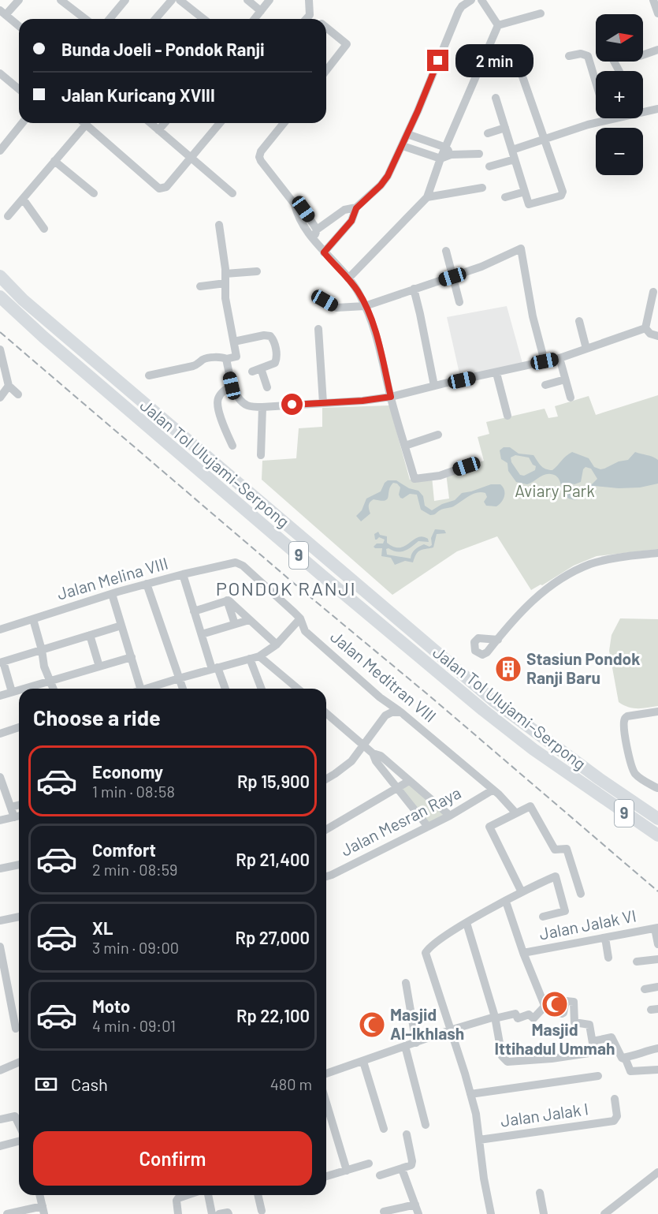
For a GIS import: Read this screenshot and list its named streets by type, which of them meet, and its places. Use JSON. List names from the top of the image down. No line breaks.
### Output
{"streets":{"highway":["Jalan Tol Ulujami–Serpong","9"],"street":["Jalan Melina VIII","Jalan Meditran VIII","Jalan Mesran Raya","Jalan Jalak VI","Jalan Jalak I"]},"crossings":[["Jalan Melina VIII","Jalan Meditran VIII"],["Jalan Meditran VIII","Jalan Mesran Raya"]],"districts":["PONDOK RANJI"],"parks":["Aviary Park"],"places":{"building":["Stasiun Pondok Ranji Baru"],"mosque":["Masjid Ittihadul Ummah","Masjid Al-Ikhlash"]},"north":"right","page":{"map_buttons":["+","−"],"banner":["Bunda Joeli - Pondok Ranji","Jalan Kuricang XVIII"],"bubble":"2 min","heading":"Choose a ride","list":[{"name":"Economy","note":"1 min · 08:58","value":"Rp 15,900"},{"name":"Comfort","note":"2 min · 08:59","value":"Rp 21,400"},{"name":"XL","note":"3 min · 09:00","value":"Rp 27,000"},{"name":"Moto","note":"4 min · 09:01","value":"Rp 22,100"}],"pay":["Cash","480 m"],"buttons":"Confirm"}}
